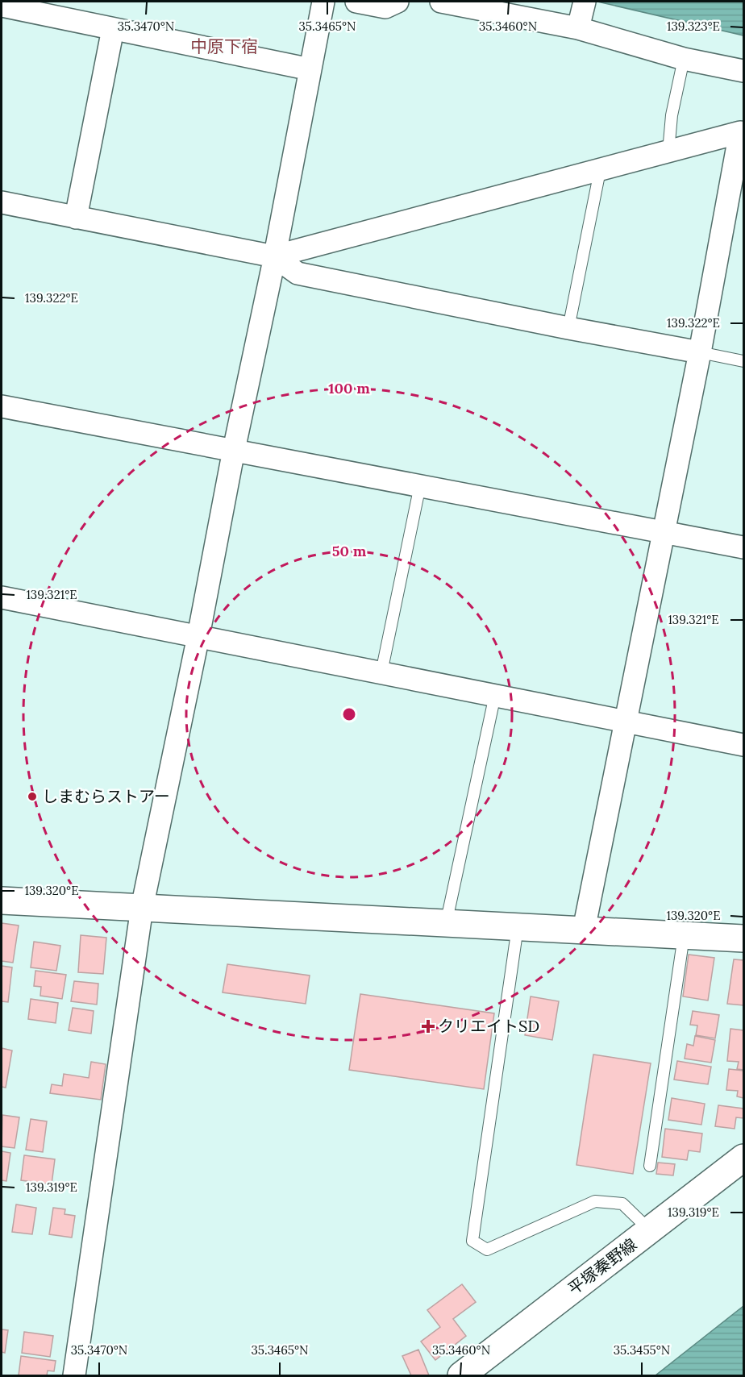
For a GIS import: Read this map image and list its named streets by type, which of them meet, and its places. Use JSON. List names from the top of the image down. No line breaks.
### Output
{"streets":{"street":["平塚秦野線"]},"districts":["中原下宿"],"places":{"other":["しまむらストアー"],"health":["クリエイトSD"]},"coordinates":["35.3470°N","35.3465°N","35.3460°N","139.323°E","139.322°E","139.321°E","139.320°E","139.319°E","35.3455°N"],"rings":["100 m","50 m"]}
